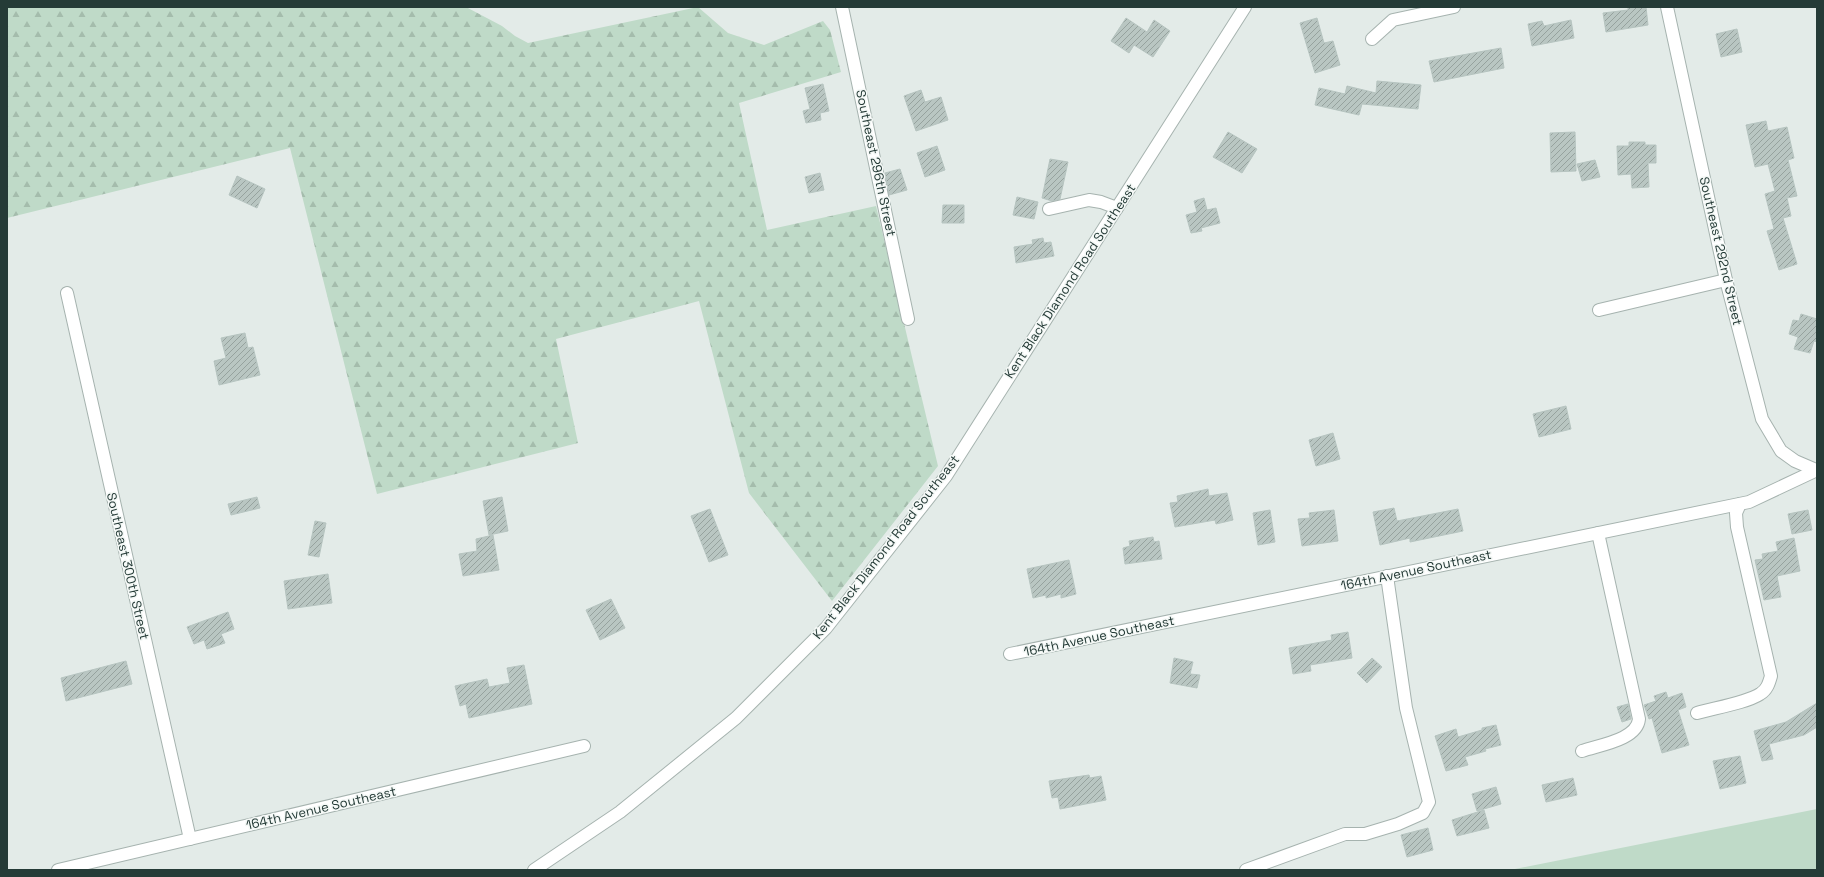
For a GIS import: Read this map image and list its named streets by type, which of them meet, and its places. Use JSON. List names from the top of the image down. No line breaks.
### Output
{"streets":{"street":["Southeast 296th Street","Southeast 292nd Street","Kent Black Diamond Road Southeast","Southeast 300th Street","164th Avenue Southeast"]},"crossings":[["Southeast 292nd Street","164th Avenue Southeast"],["Southeast 300th Street","164th Avenue Southeast"]]}
